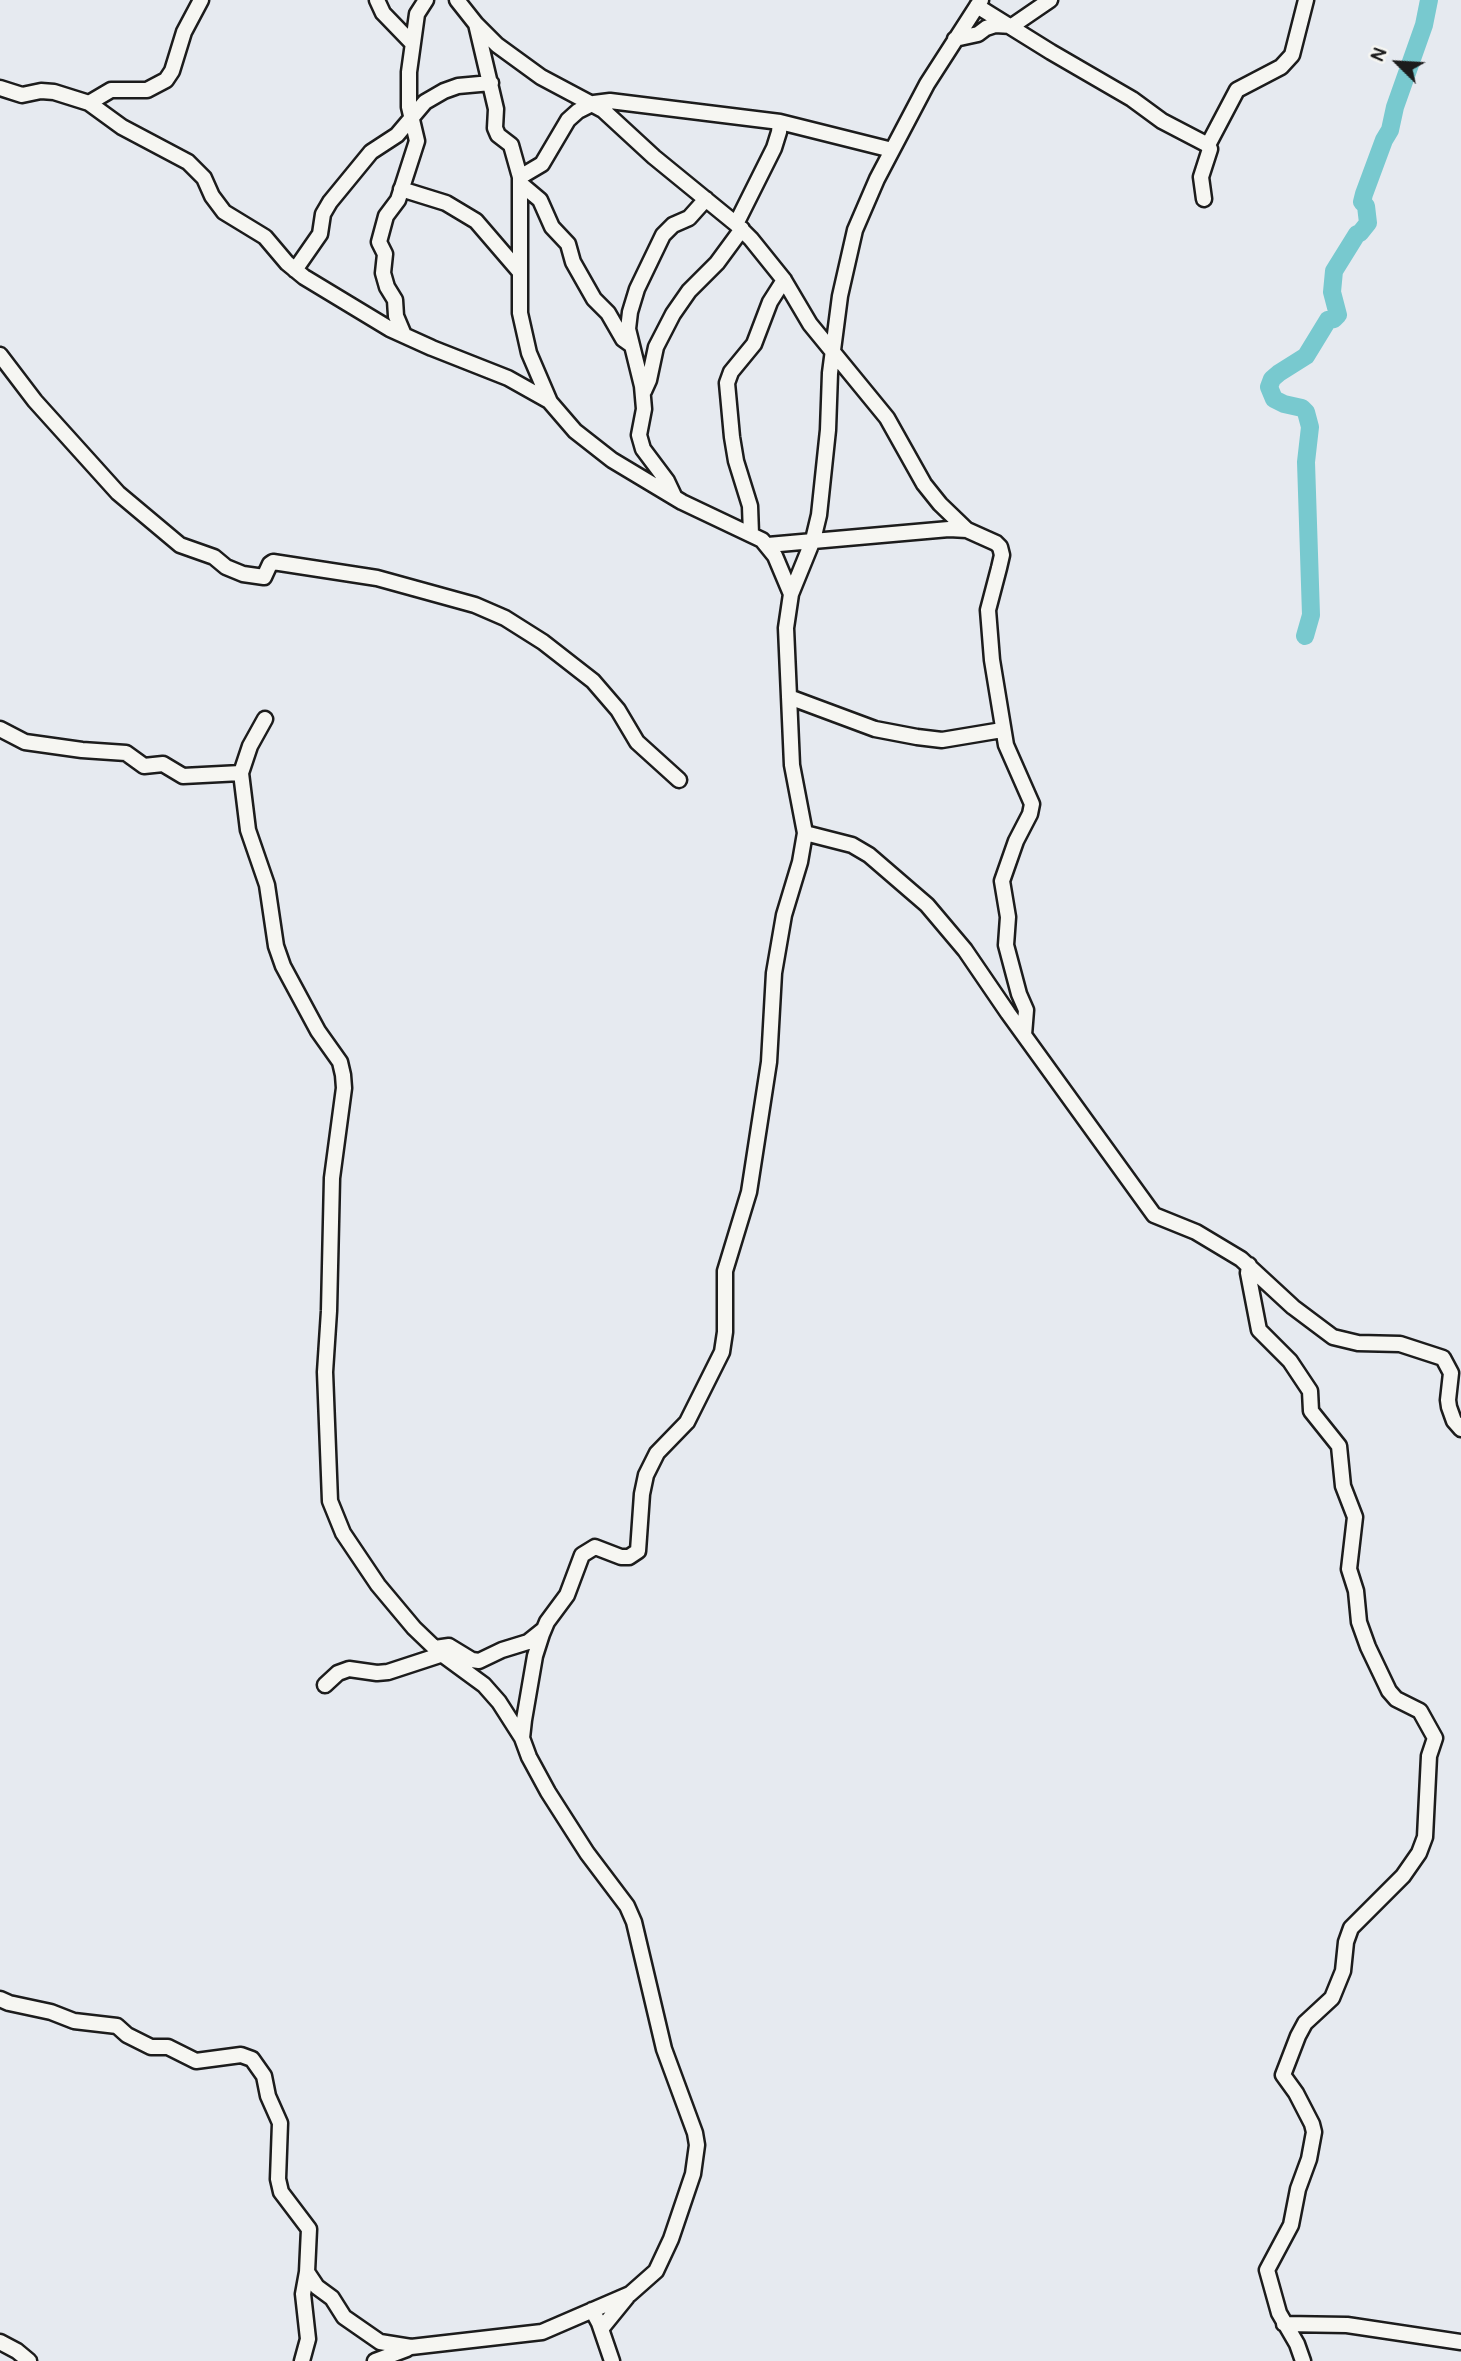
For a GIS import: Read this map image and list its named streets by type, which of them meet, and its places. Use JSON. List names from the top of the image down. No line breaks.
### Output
{"north":"top left"}
